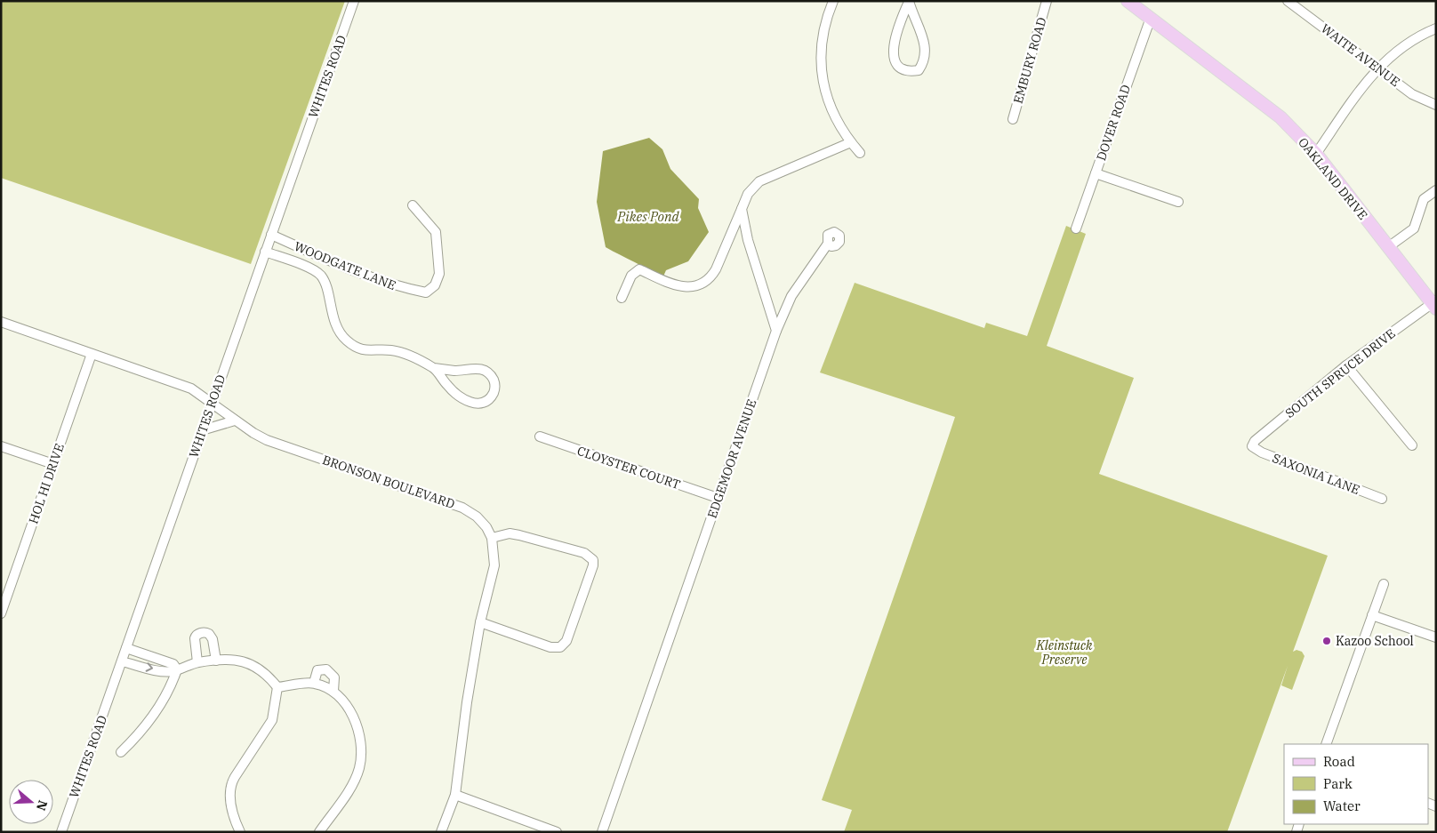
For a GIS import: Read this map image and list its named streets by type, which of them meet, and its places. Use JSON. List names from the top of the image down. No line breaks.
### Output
{"streets":{"main road":["OAKLAND DRIVE"],"street":["WAITE AVENUE","EMBURY ROAD","WHITES ROAD","DOVER ROAD","WOODGATE LANE","SOUTH SPRUCE DRIVE","EDGEMOOR AVENUE","CLOYSTER COURT","SAXONIA LANE","BRONSON BOULEVARD","HOL HI DRIVE"]},"crossings":[["WHITES ROAD","WOODGATE LANE"],["WHITES ROAD","BRONSON BOULEVARD"],["DOVER ROAD","OAKLAND DRIVE"],["OAKLAND DRIVE","SOUTH SPRUCE DRIVE"],["SOUTH SPRUCE DRIVE","SAXONIA LANE"],["EDGEMOOR AVENUE","CLOYSTER COURT"],["BRONSON BOULEVARD","HOL HI DRIVE"]],"water":["Pikes Pond"],"parks":["Kleinstuck Preserve"],"places":["Kazoo School"],"legend":["Road","Park","Water"],"north":"right"}
